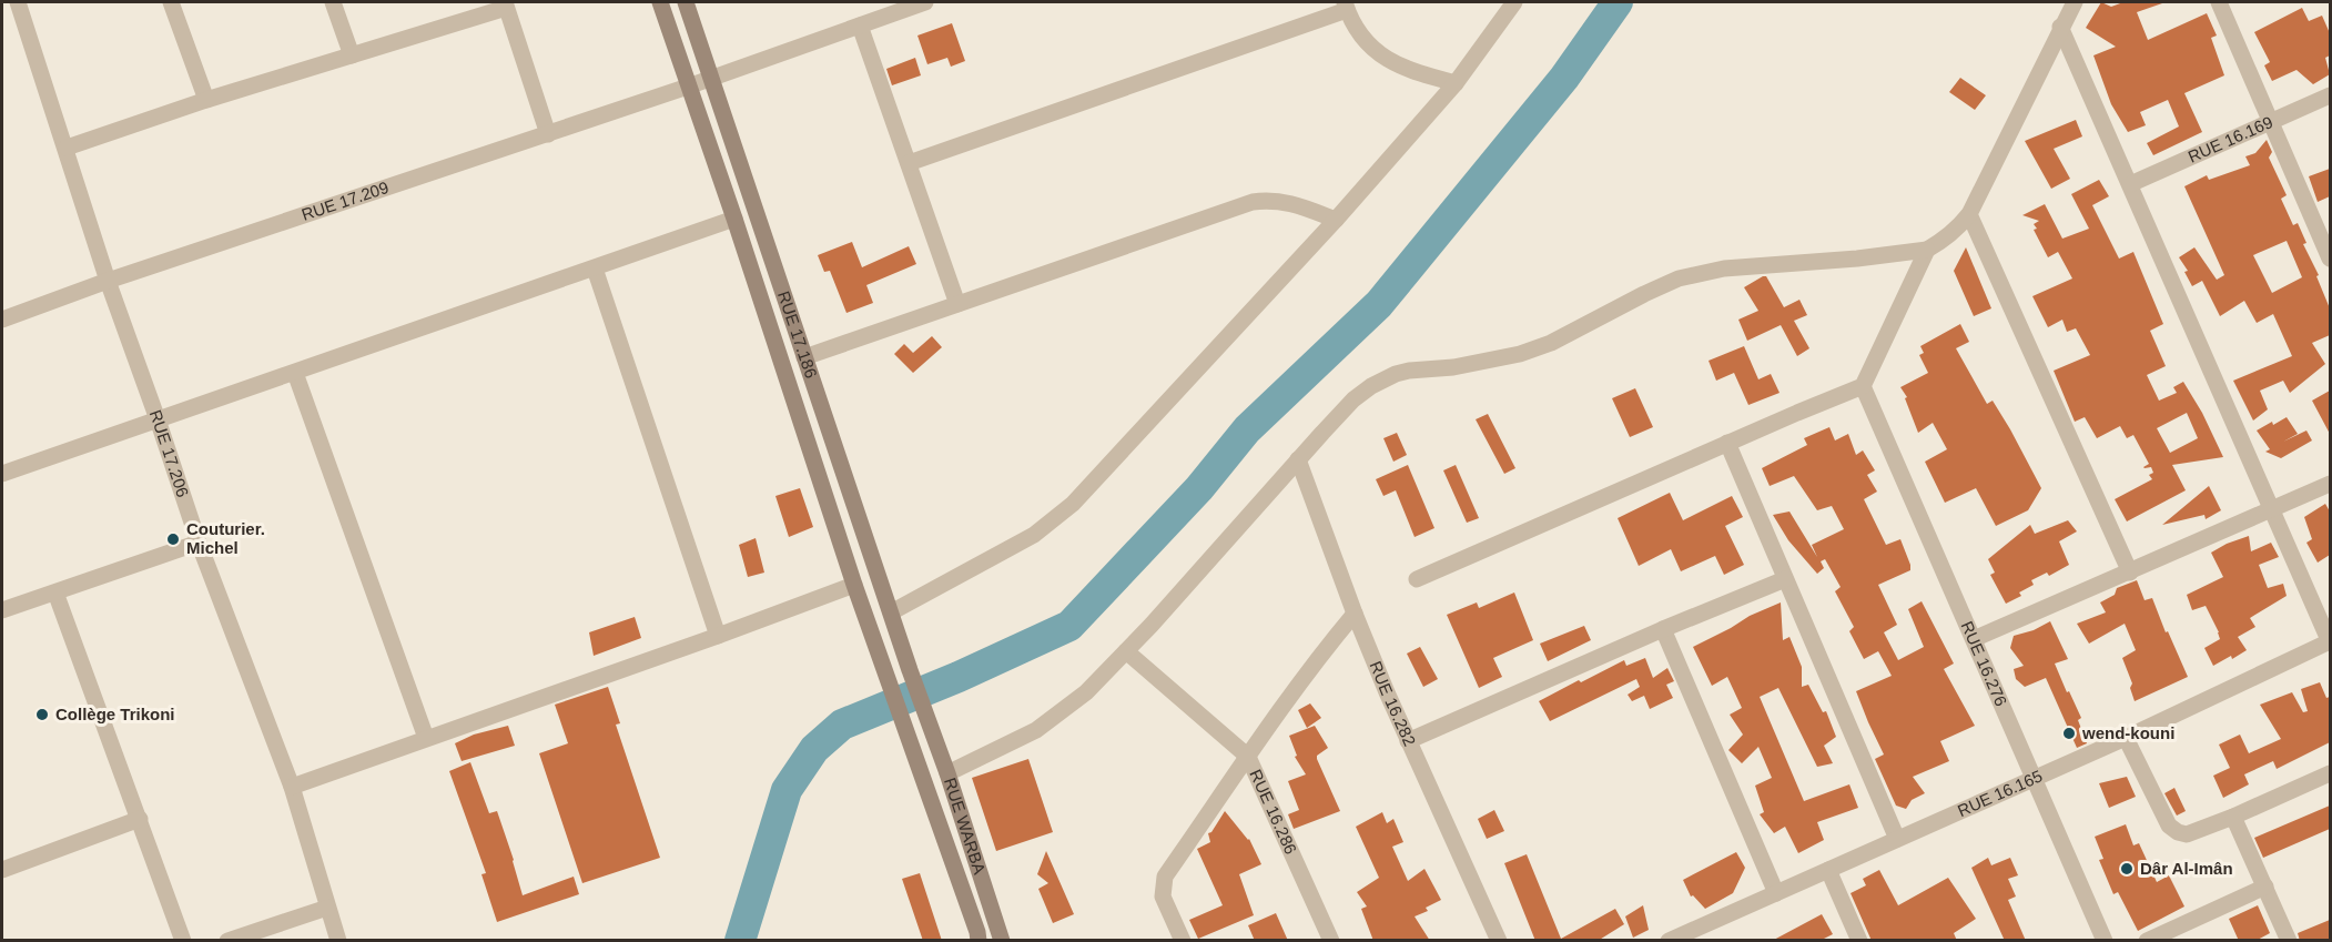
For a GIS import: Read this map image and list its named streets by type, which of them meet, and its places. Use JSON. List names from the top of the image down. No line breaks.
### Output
{"streets":{"main road":["RUE 17.186","RUE WARBA"],"street":["RUE 16.169","RUE 17.209","RUE 17.206","RUE 16.276","RUE 16.282","RUE 16.165","RUE 16.286"]},"crossings":[["RUE 17.209","RUE 17.186"],["RUE 17.209","RUE 17.206"],["RUE 17.186","RUE WARBA"],["RUE 16.276","RUE 16.165"]],"places":["Couturier. Michel","Collège Trikoni","wend-kouni","Dâr Al-Imân"]}
